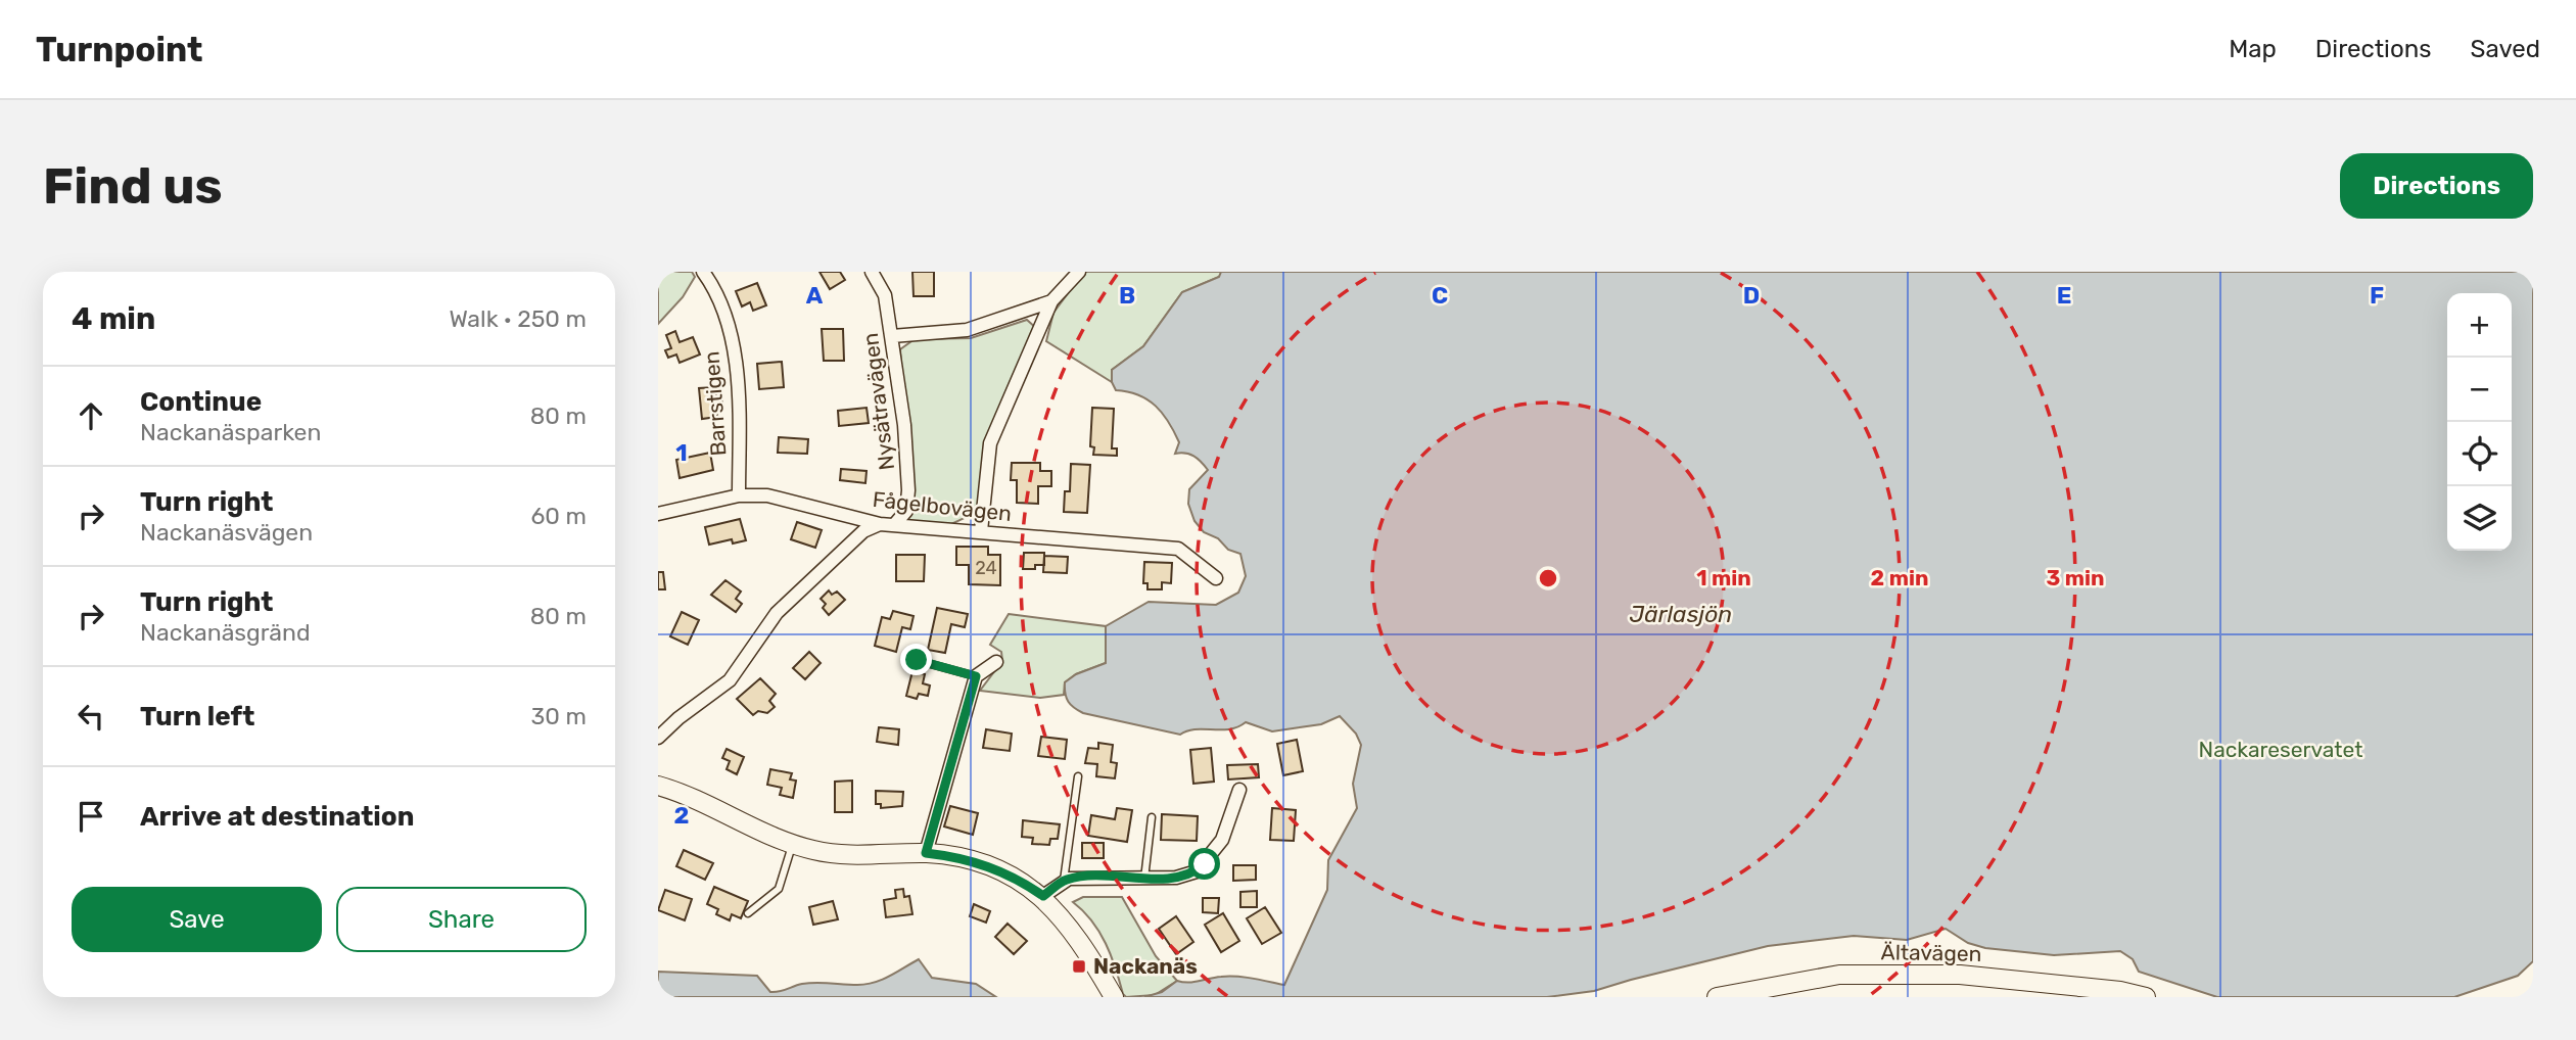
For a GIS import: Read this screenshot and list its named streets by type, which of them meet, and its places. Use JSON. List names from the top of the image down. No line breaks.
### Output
{"streets":{"main road":["Ältavägen"],"street":["Nysätravägen","Barrstigen","Fågelbovägen"]},"crossings":[["Nysätravägen","Fågelbovägen"],["Barrstigen","Fågelbovägen"]],"water":["Järlasjön"],"parks":["Nackareservatet"],"places":{"transit":["Nackanäs"]},"house_numbers":["24"],"page":{"header":"Turnpoint","nav":["Map","Directions","Saved"],"buttons":["Directions",["Save","Share"]],"title":"Find us","heading":["4 min","Walk · 250 m"],"map_buttons":["+","−"],"list":[["Continue","Nackanäsparken","80 m"],["Turn right","Nackanäsvägen","60 m"],["Turn right","Nackanäsgränd","80 m"],["Turn left","30 m"],"Arrive at destination"]},"grid":{"columns":["A","B","C","D","E","F"],"rows":["1","2"]},"rings":["1 min","2 min","3 min"]}
